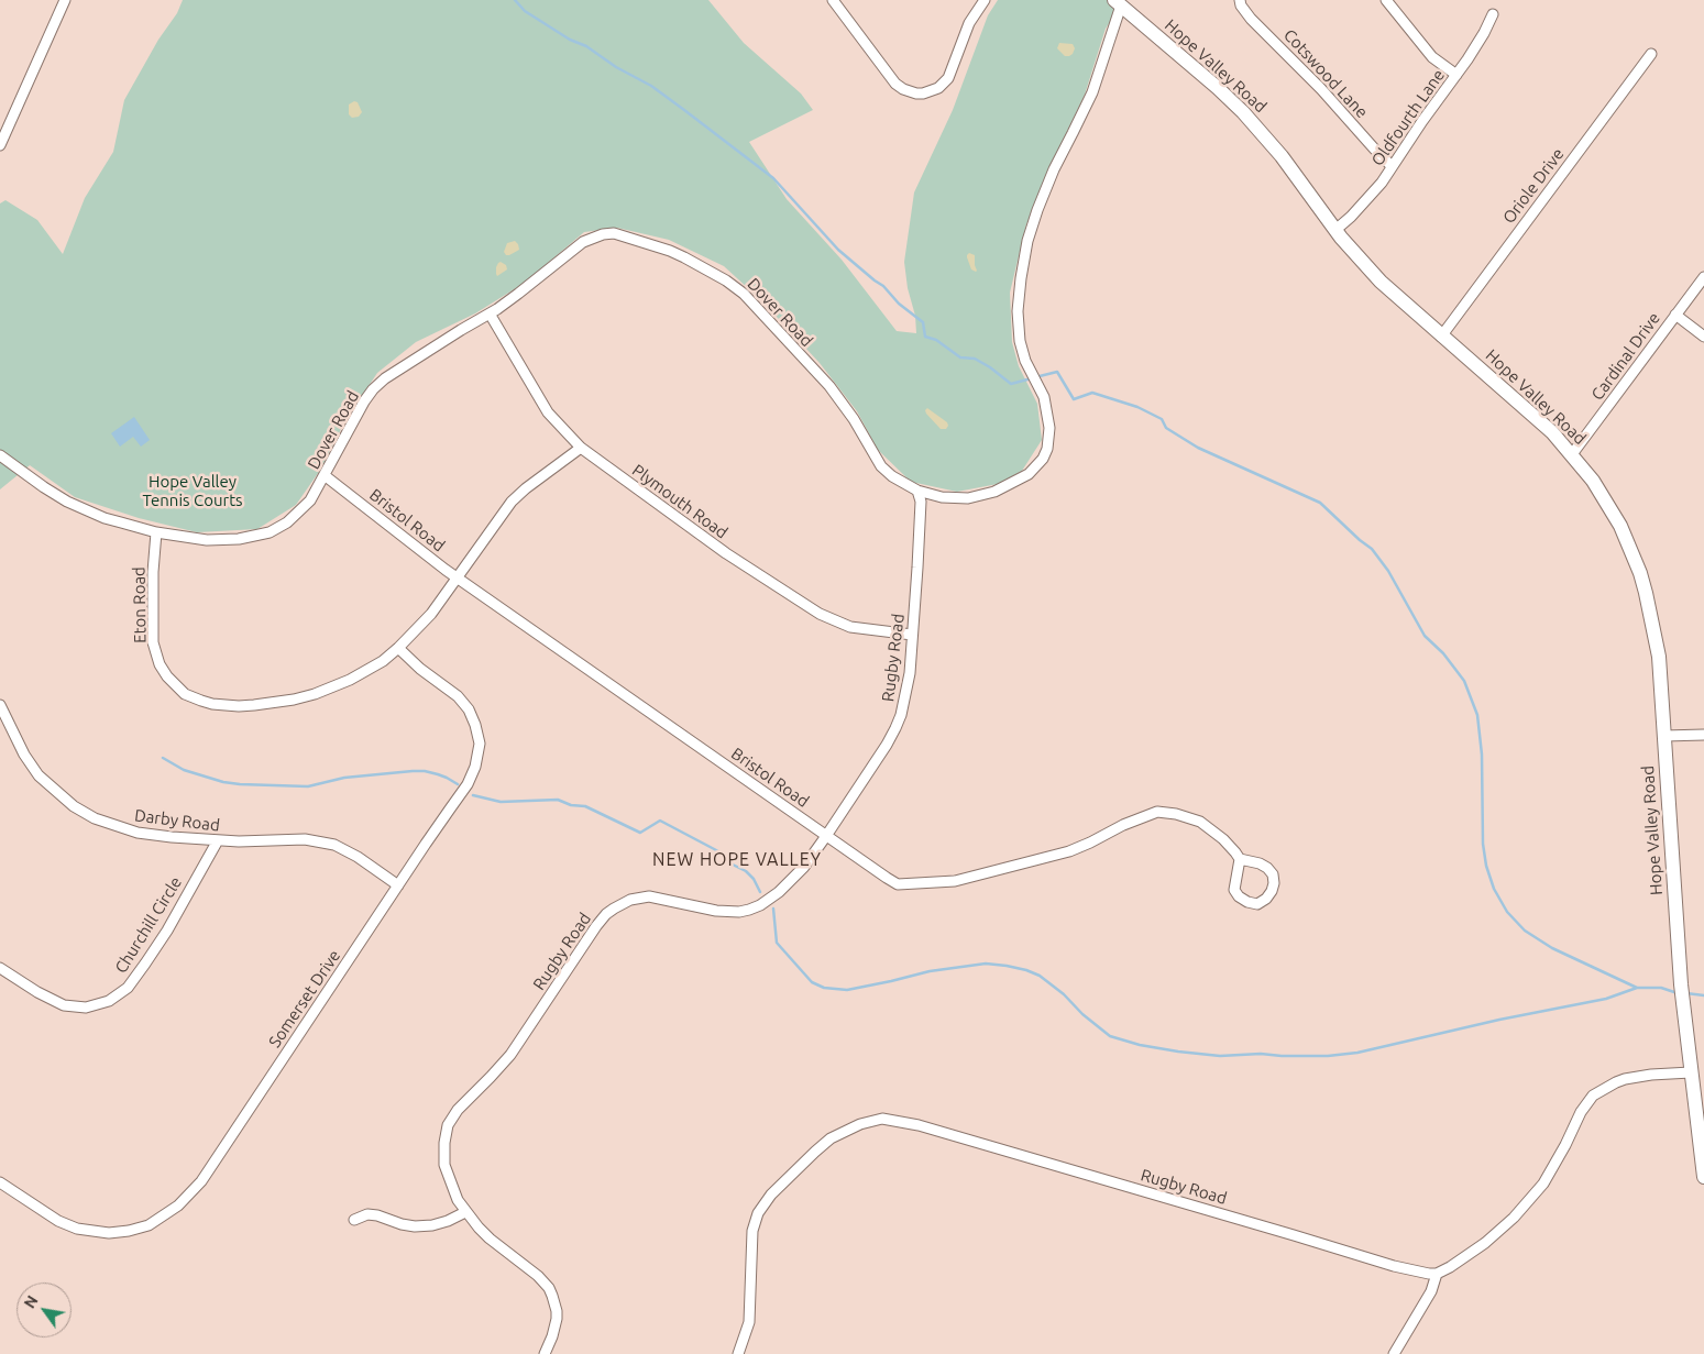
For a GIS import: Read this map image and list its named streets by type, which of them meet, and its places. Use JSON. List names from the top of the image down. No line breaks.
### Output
{"streets":{"main road":["Hope Valley Road"],"street":["Cotswood Lane","Oldfourth Lane","Oriole Drive","Dover Road","Cardinal Drive","Plymouth Road","Bristol Road","Eton Road","Rugby Road","Darby Road","Churchill Circle","Somerset Drive"]},"crossings":[["Hope Valley Road","Oldfourth Lane"],["Hope Valley Road","Oriole Drive"],["Hope Valley Road","Dover Road"],["Hope Valley Road","Cardinal Drive"],["Cotswood Lane","Oldfourth Lane"],["Dover Road","Plymouth Road"],["Dover Road","Bristol Road"],["Dover Road","Eton Road"],["Dover Road","Rugby Road"],["Plymouth Road","Eton Road"],["Plymouth Road","Rugby Road"],["Bristol Road","Eton Road"],["Bristol Road","Rugby Road"],["Eton Road","Somerset Drive"],["Darby Road","Churchill Circle"],["Darby Road","Somerset Drive"]],"districts":["NEW HOPE VALLEY"],"parks":["Hope Valley Tennis Courts"],"north":"top left"}
